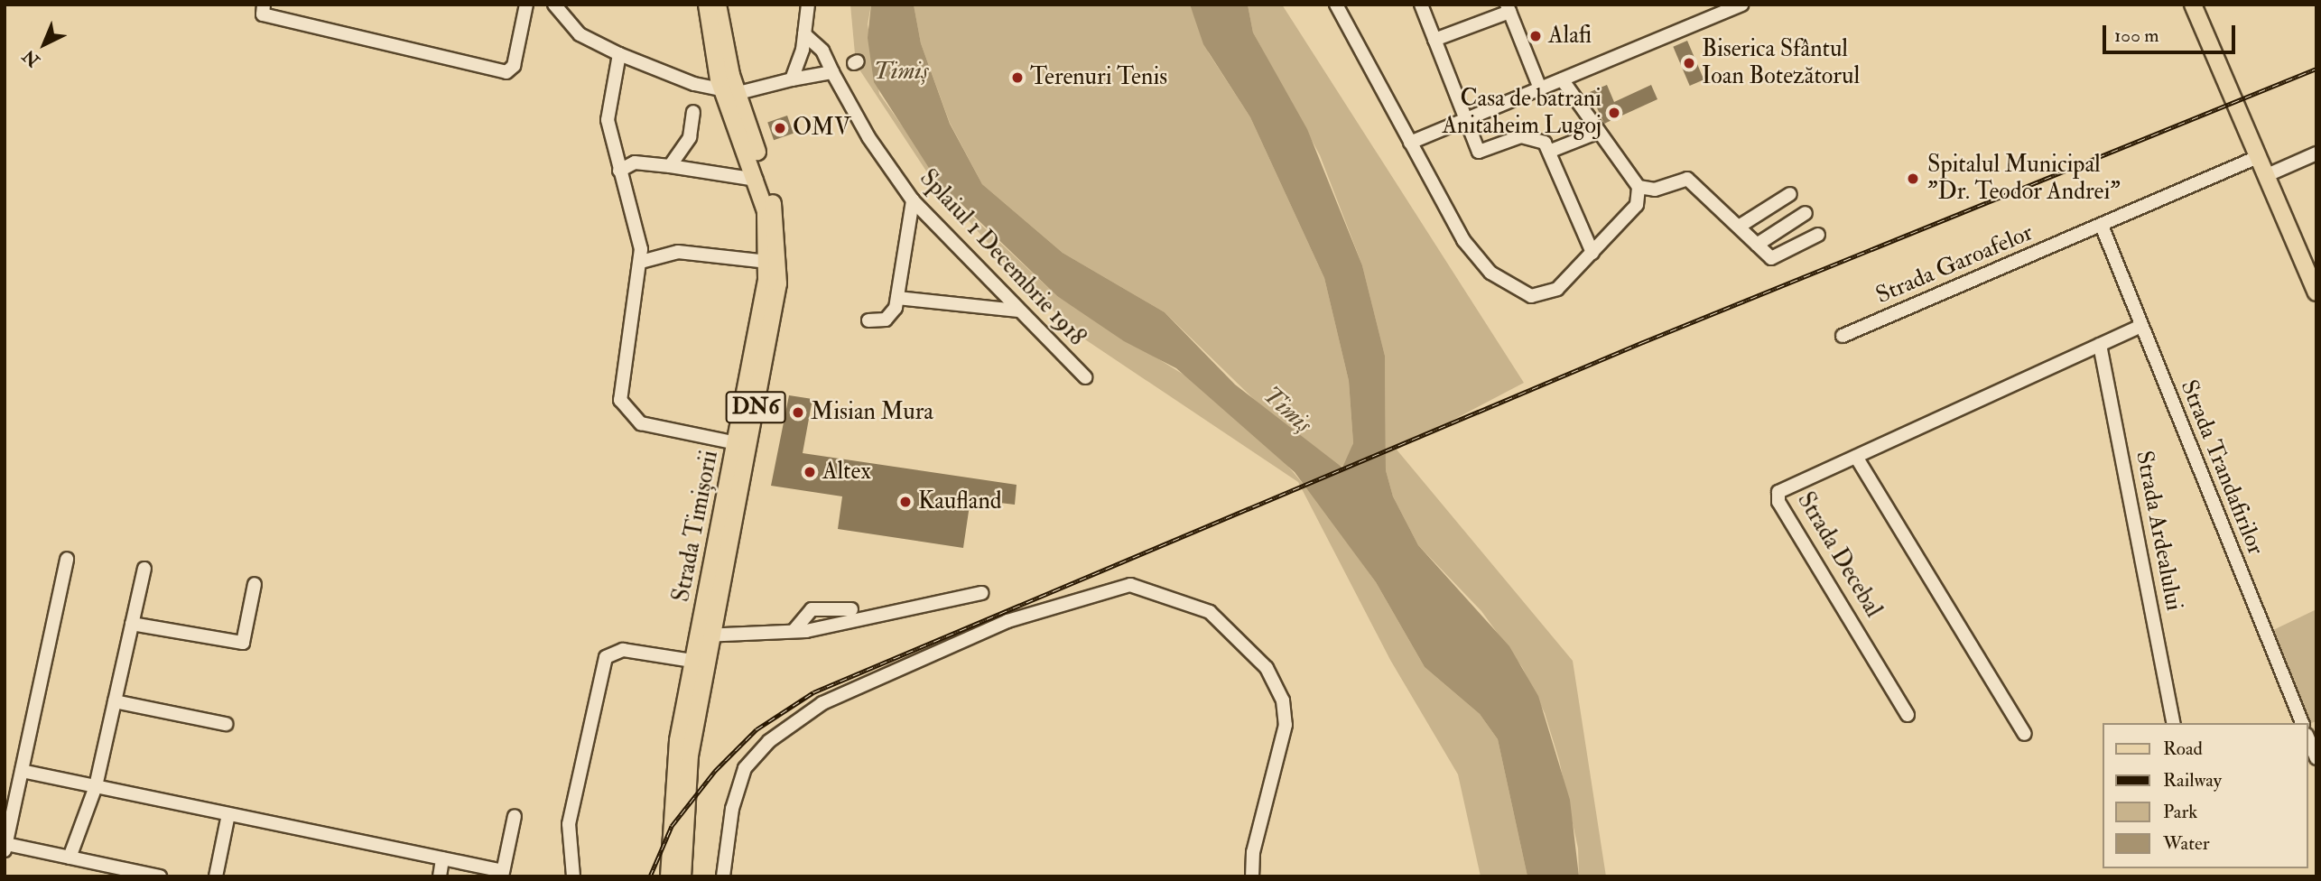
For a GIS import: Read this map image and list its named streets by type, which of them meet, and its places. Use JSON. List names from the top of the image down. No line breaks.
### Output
{"streets":{"main road":["DN6","Strada Timișorii"],"street":["Splaiul 1 Decembrie 1918","Strada Garoafelor","Strada Trandafirilor","Strada Ardealului","Strada Decebal"]},"crossings":[["Strada Garoafelor","Strada Trandafirilor"],["Strada Trandafirilor","Strada Decebal"],["Strada Ardealului","Strada Decebal"]],"water":["Timiș"],"places":["Alafi","Biserica Sfântul Ioan Botezătorul","Terenuri Tenis","Casa de batrani Anitaheim Lugoj","OMV","Spitalul Municipal \"Dr. Teodor Andrei\"","Misian Mura","Altex","Kaufland"],"legend":["Road","Railway","Park","Water"],"scale_bar":"100 m","north":"bottom left"}
